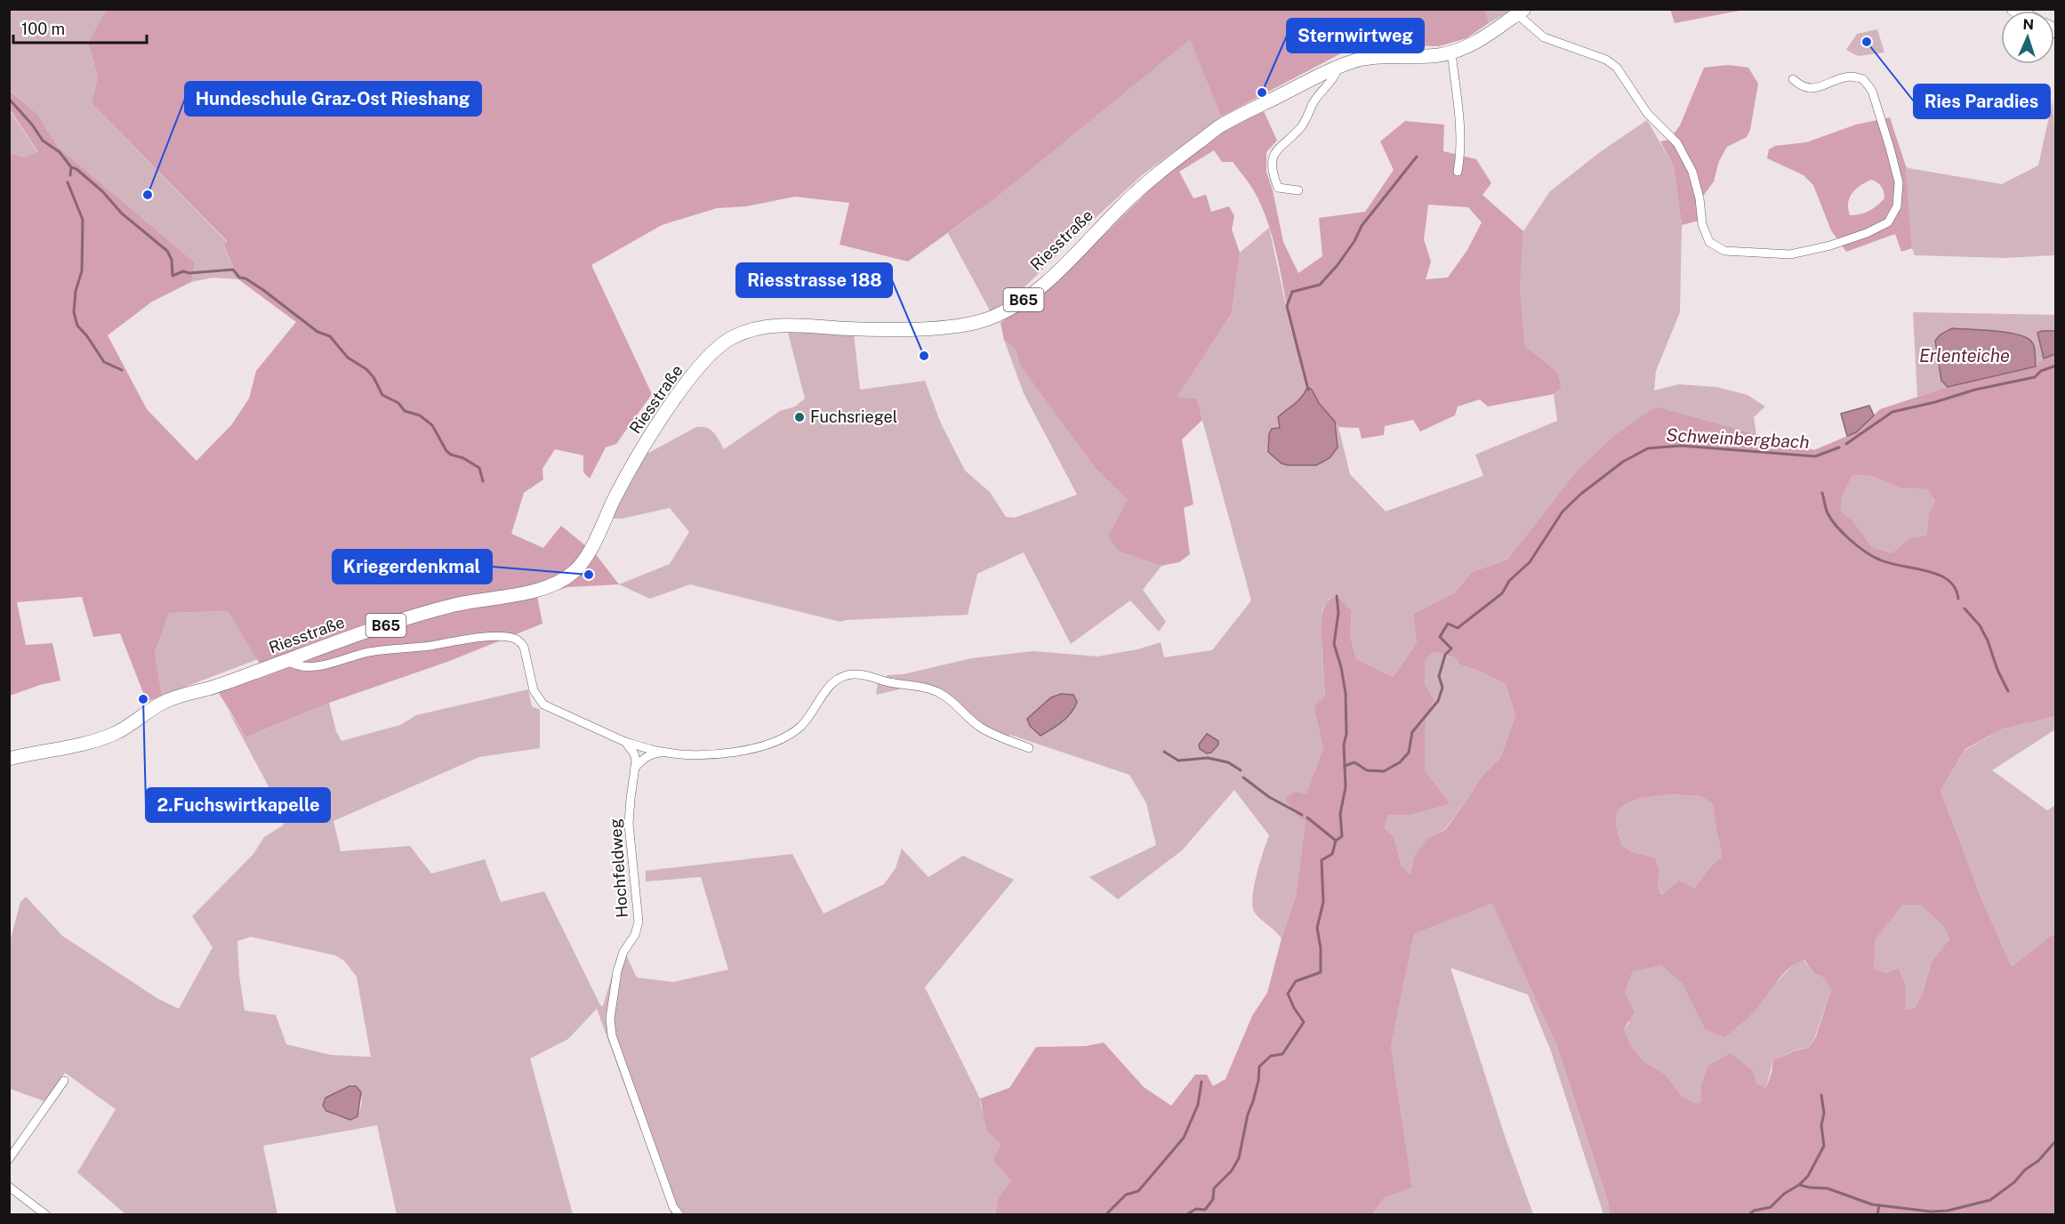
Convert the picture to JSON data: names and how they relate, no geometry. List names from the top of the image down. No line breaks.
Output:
{"streets":{"main road":["Riesstraße","B65"],"street":["Hochfeldweg"]},"water":["Erlenteiche","Schweinbergbach"],"places":["Ries Paradies","Sternwirtweg","Hundeschule Graz-Ost Rieshang","Riesstrasse 188","Fuchsriegel","Kriegerdenkmal","2.Fuchswirtkapelle"],"scale_bar":"100 m","north":"top"}
